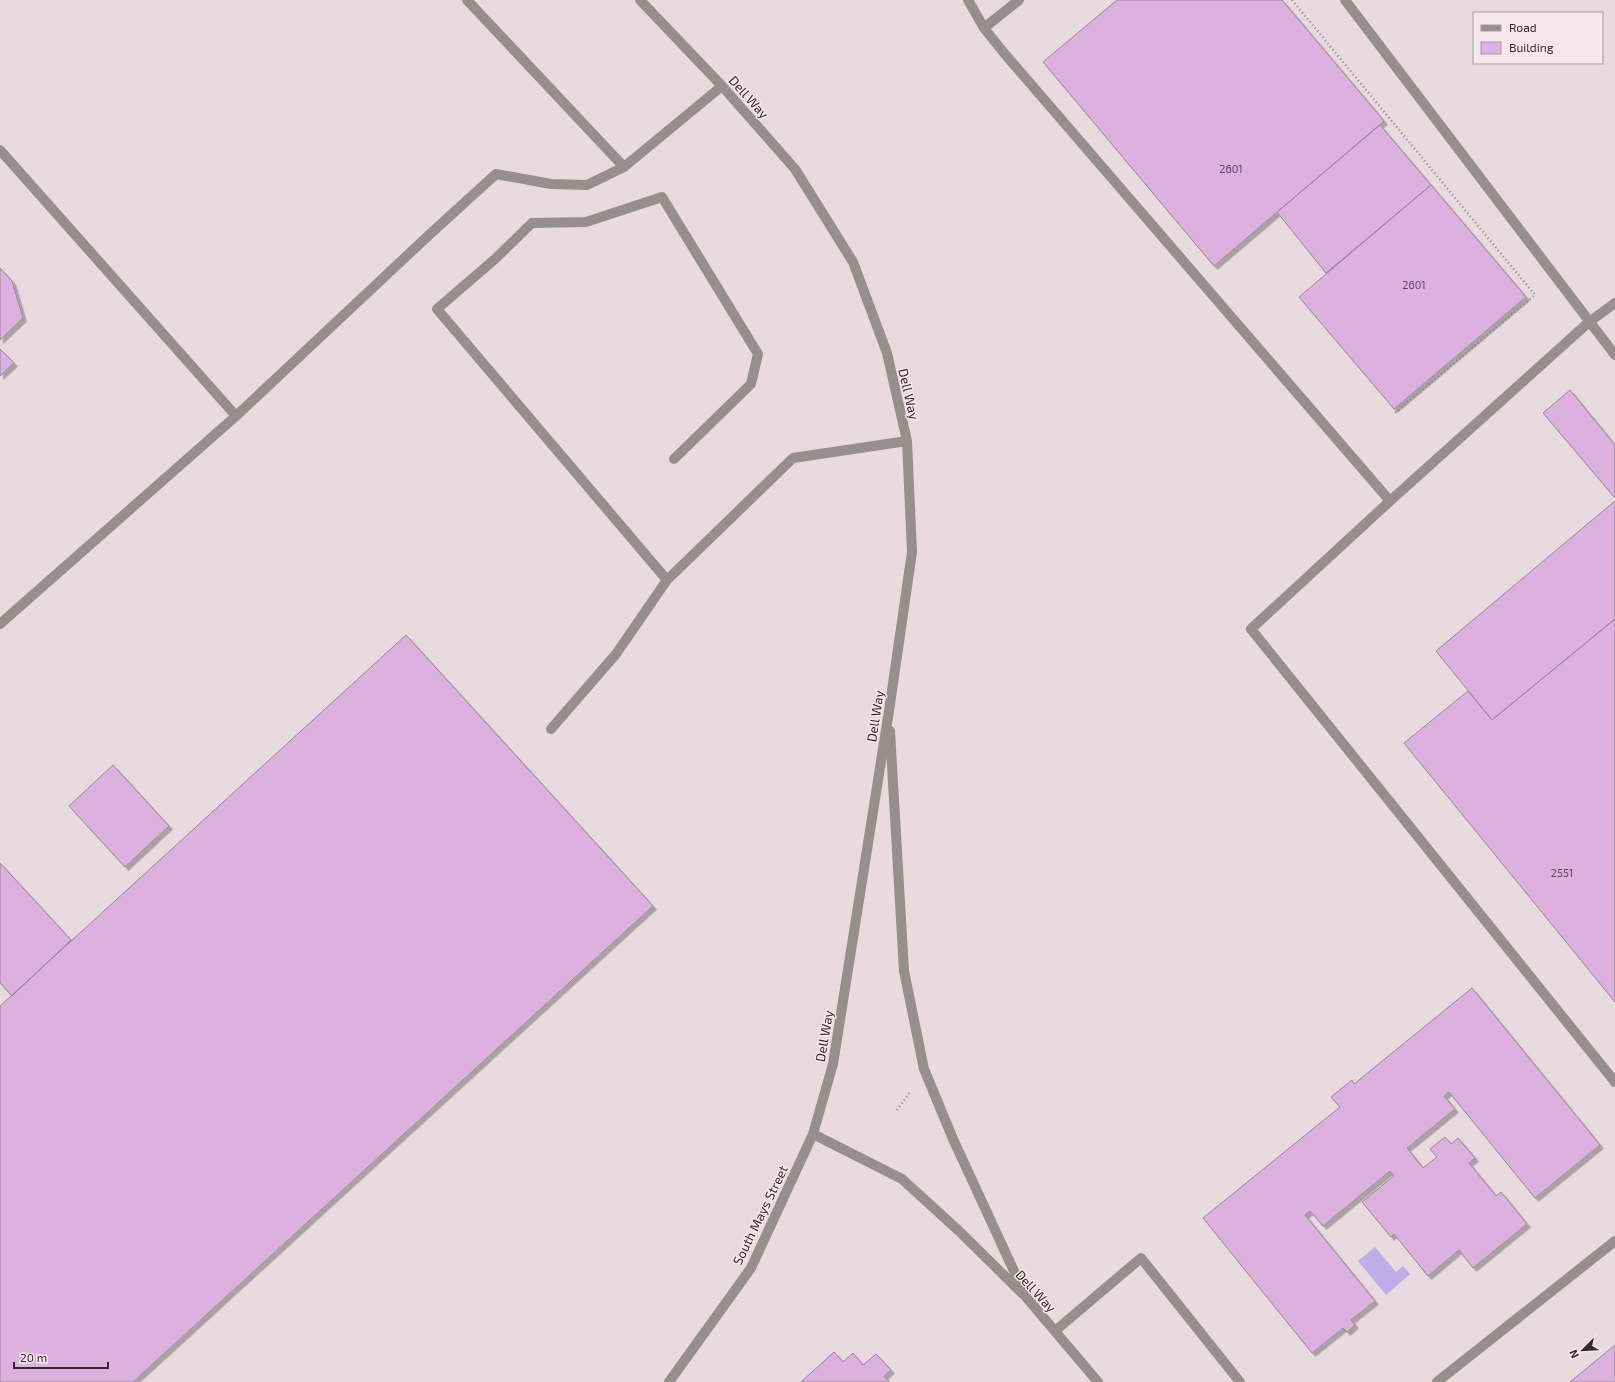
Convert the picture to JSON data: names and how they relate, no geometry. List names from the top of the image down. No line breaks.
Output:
{"streets":{"street":["Dell Way","South Mays Street"]},"crossings":[["Dell Way","South Mays Street"]],"house_numbers":["2601","2601","2551"],"legend":["Road","Building"],"scale_bar":"20 m","north":"bottom left"}
